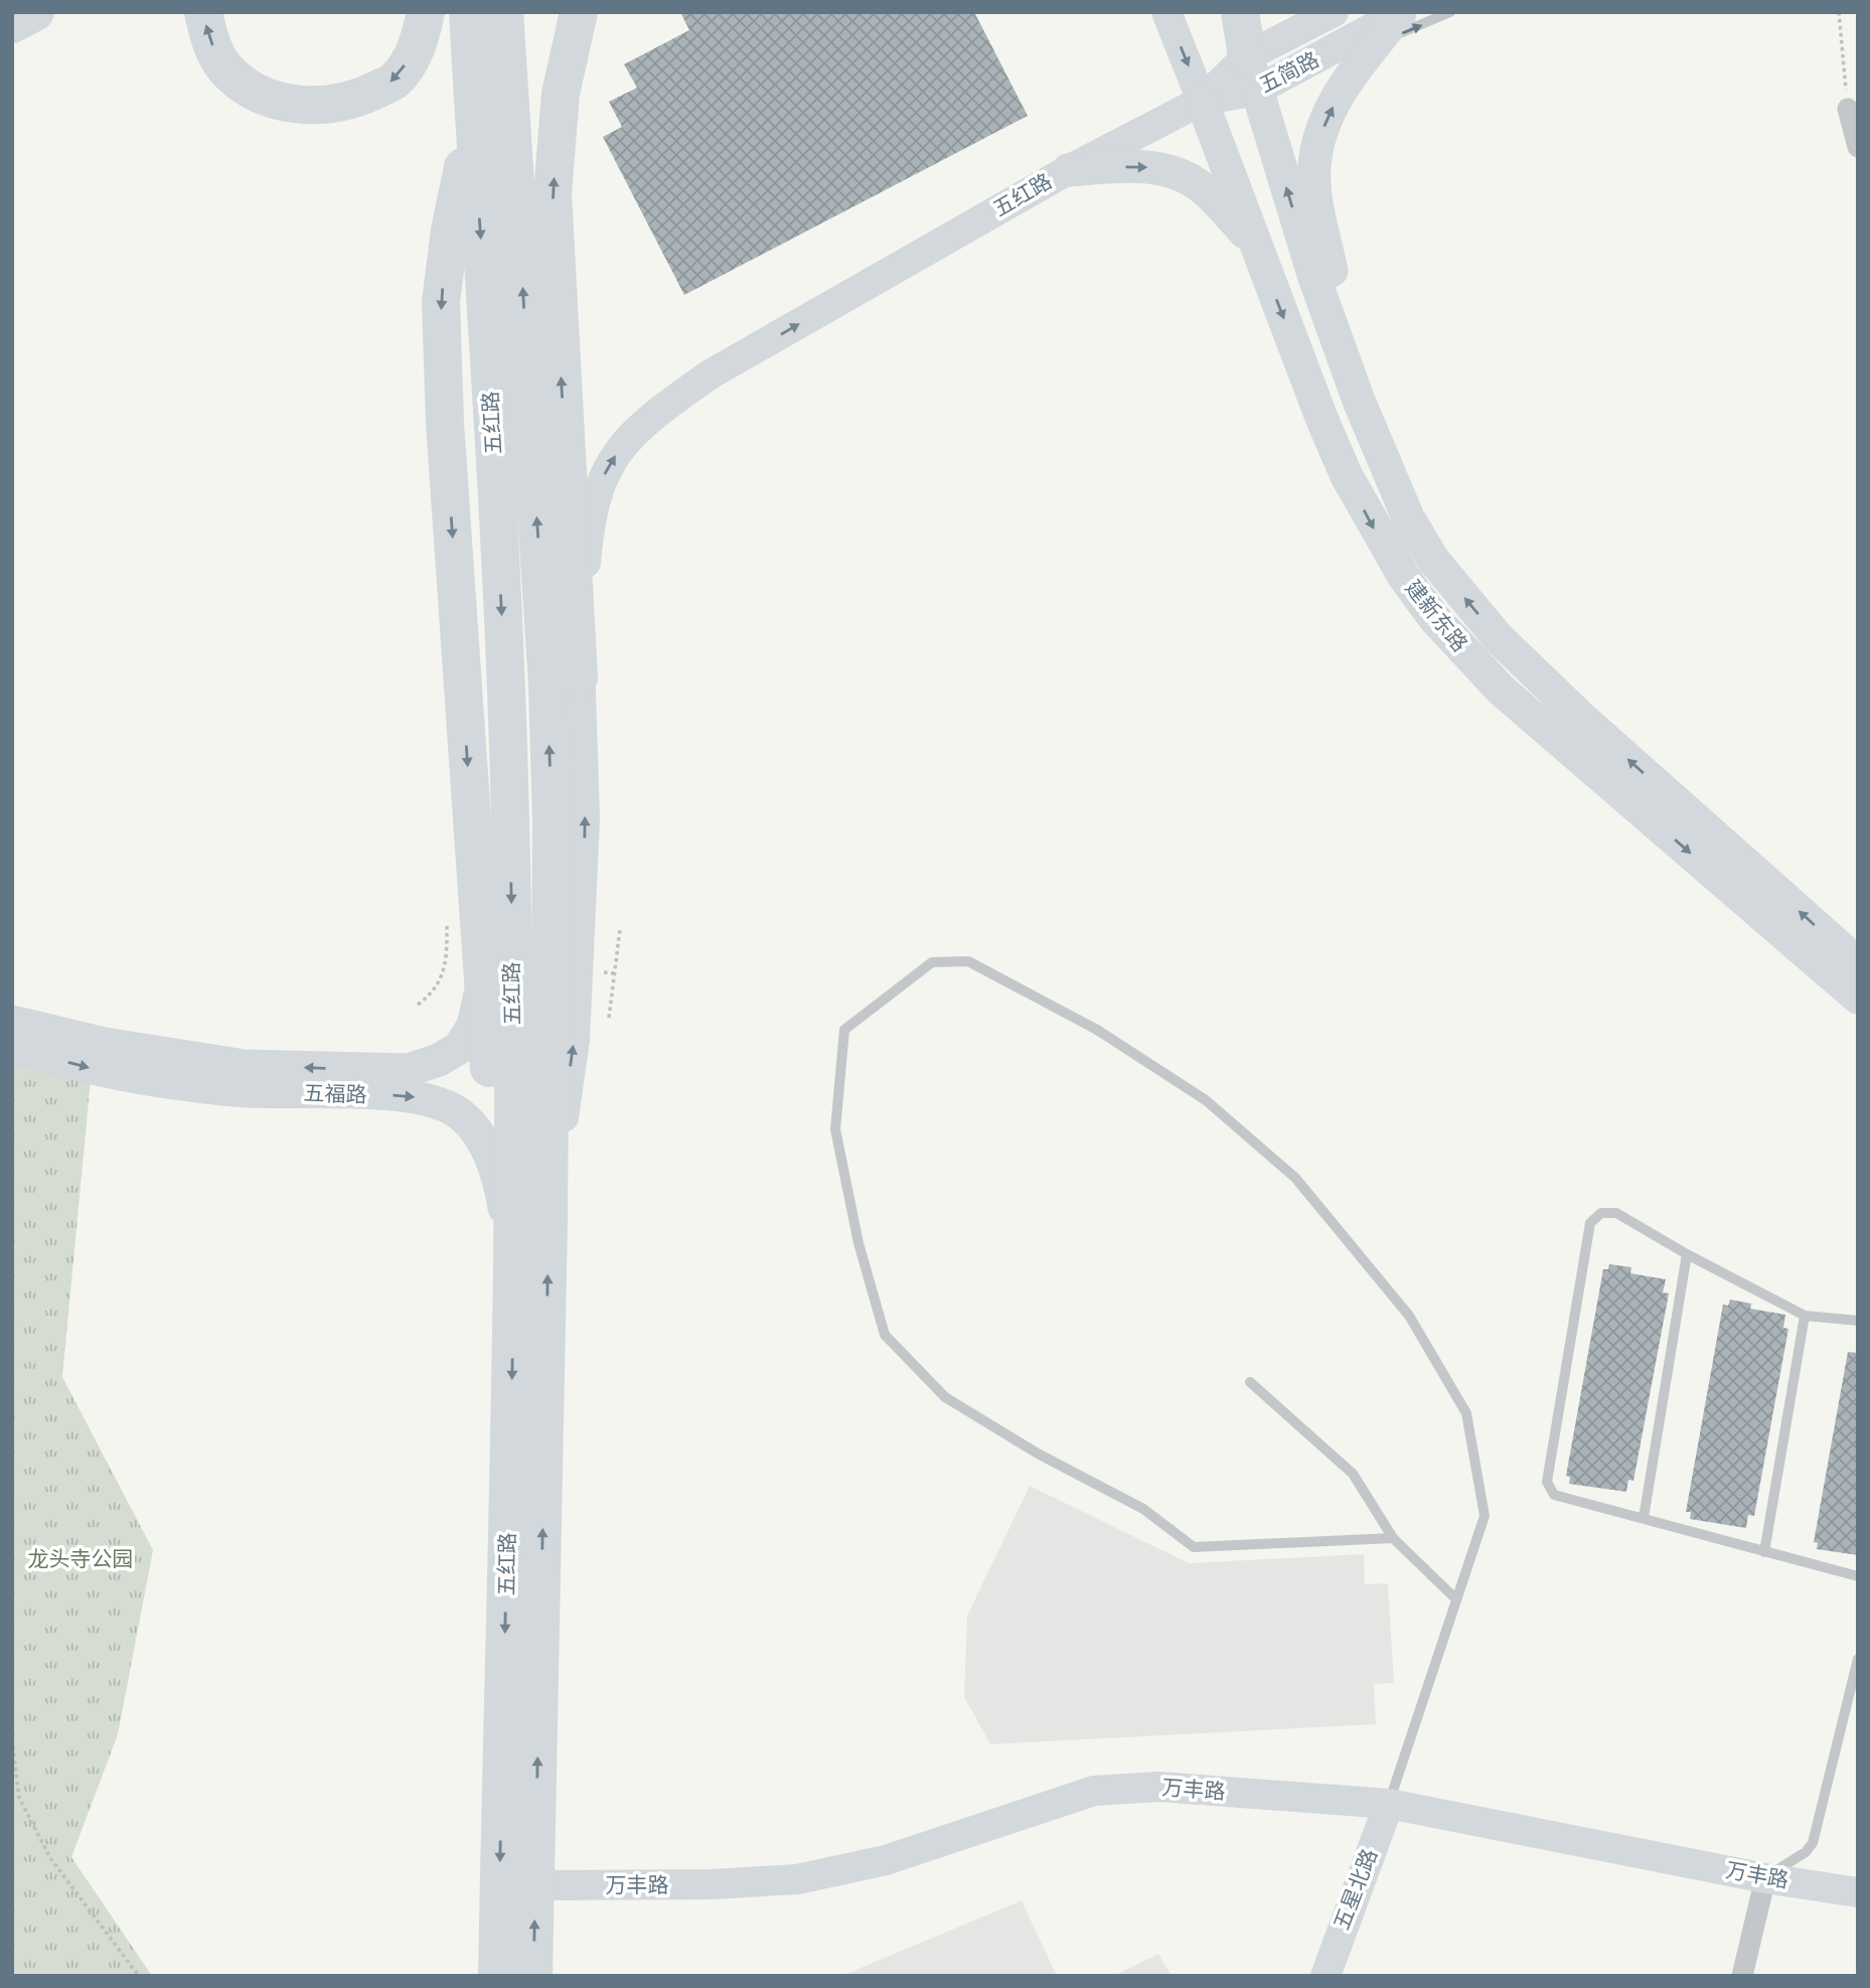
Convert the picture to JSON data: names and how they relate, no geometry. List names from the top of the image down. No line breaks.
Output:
{"streets":{"highway":["五红路"],"main road":["五简路","建新东路","五福路","万丰路","五星北路"]},"crossings":[["五简路","五红路"],["五简路","建新东路"],["五红路","建新东路"],["五红路","五福路"],["五红路","万丰路"],["万丰路","五星北路"]],"parks":["龙头寺公园"]}
